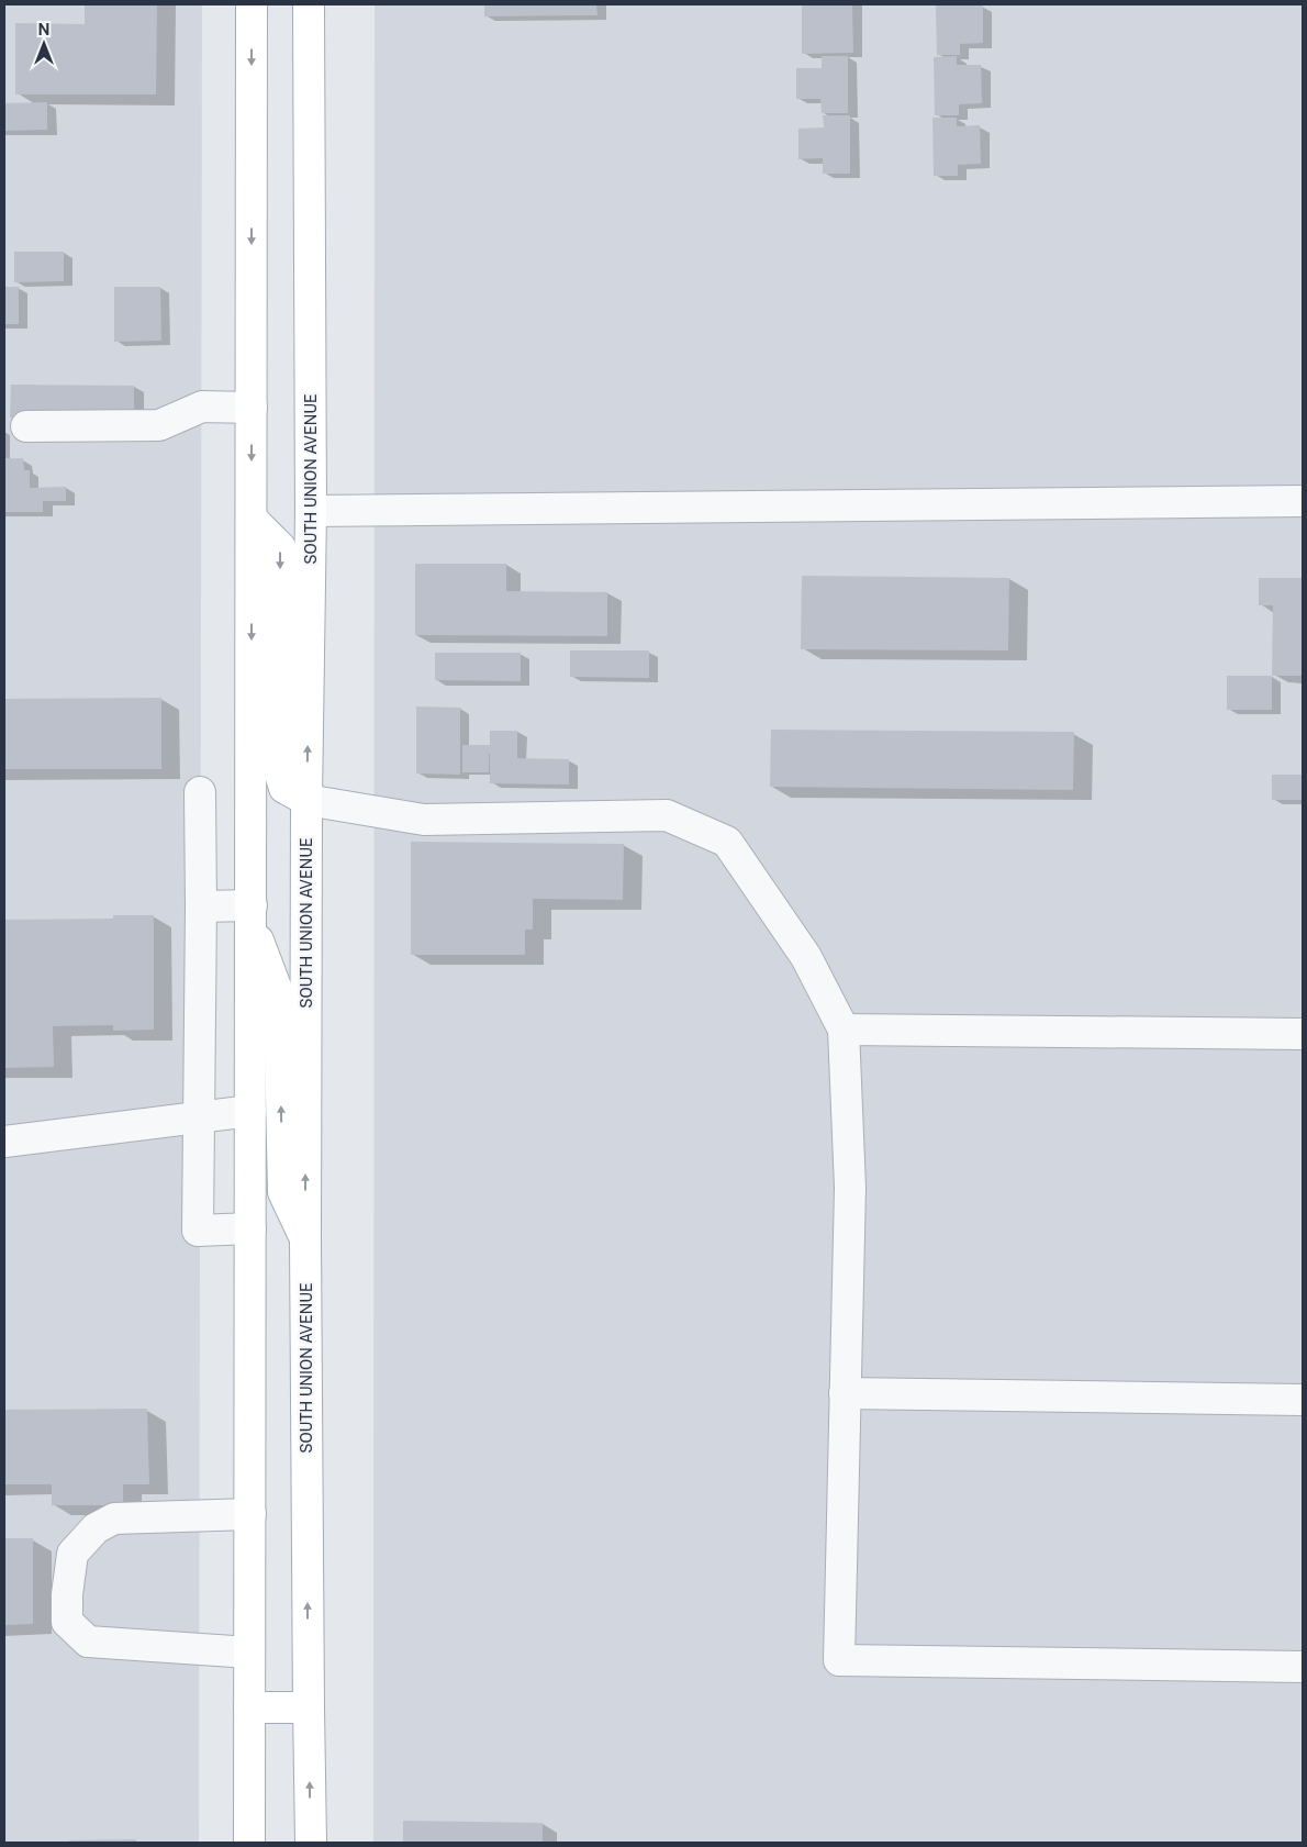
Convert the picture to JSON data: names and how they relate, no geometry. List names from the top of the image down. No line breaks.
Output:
{"streets":{"main road":["SOUTH UNION AVENUE"]},"north":"top"}
